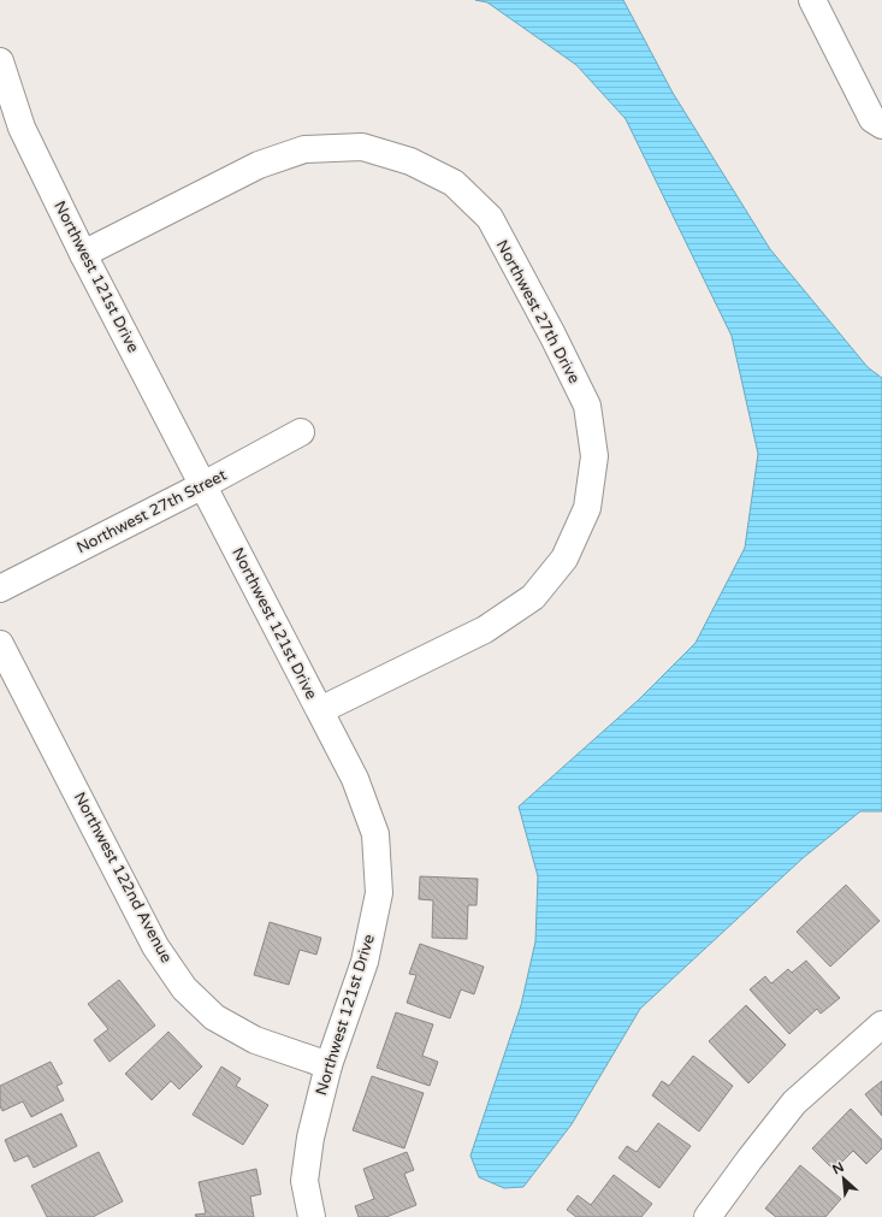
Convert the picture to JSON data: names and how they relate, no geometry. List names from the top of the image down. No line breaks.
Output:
{"streets":{"street":["Northwest 121st Drive","Northwest 27th Drive","Northwest 27th Street","Northwest 122nd Avenue"]},"crossings":[["Northwest 121st Drive","Northwest 27th Drive"],["Northwest 121st Drive","Northwest 27th Street"],["Northwest 121st Drive","Northwest 122nd Avenue"]],"north":"top left"}
